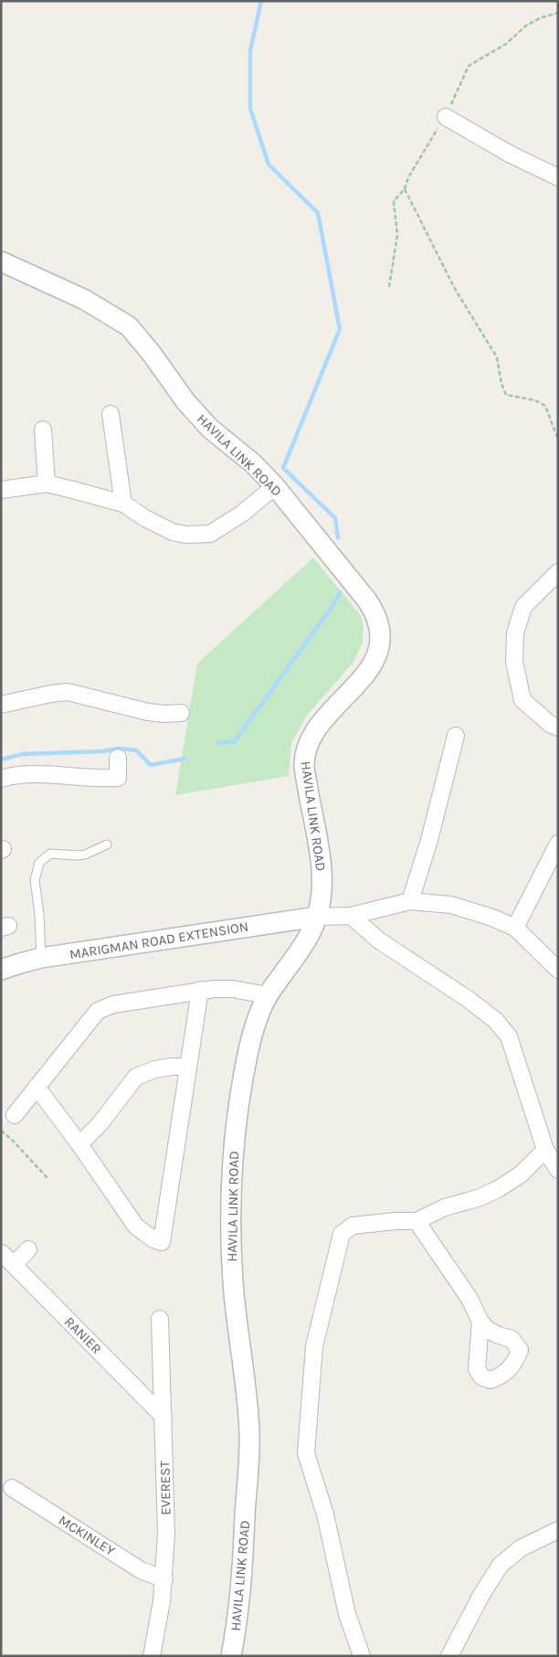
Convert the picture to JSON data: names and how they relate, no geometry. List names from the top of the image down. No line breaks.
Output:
{"streets":{"street":["HAVILA LINK ROAD","MARIGMAN ROAD EXTENSION","RANIER","EVEREST","MCKINLEY"]},"crossings":[["HAVILA LINK ROAD","MARIGMAN ROAD EXTENSION"],["RANIER","EVEREST"],["EVEREST","MCKINLEY"]]}
